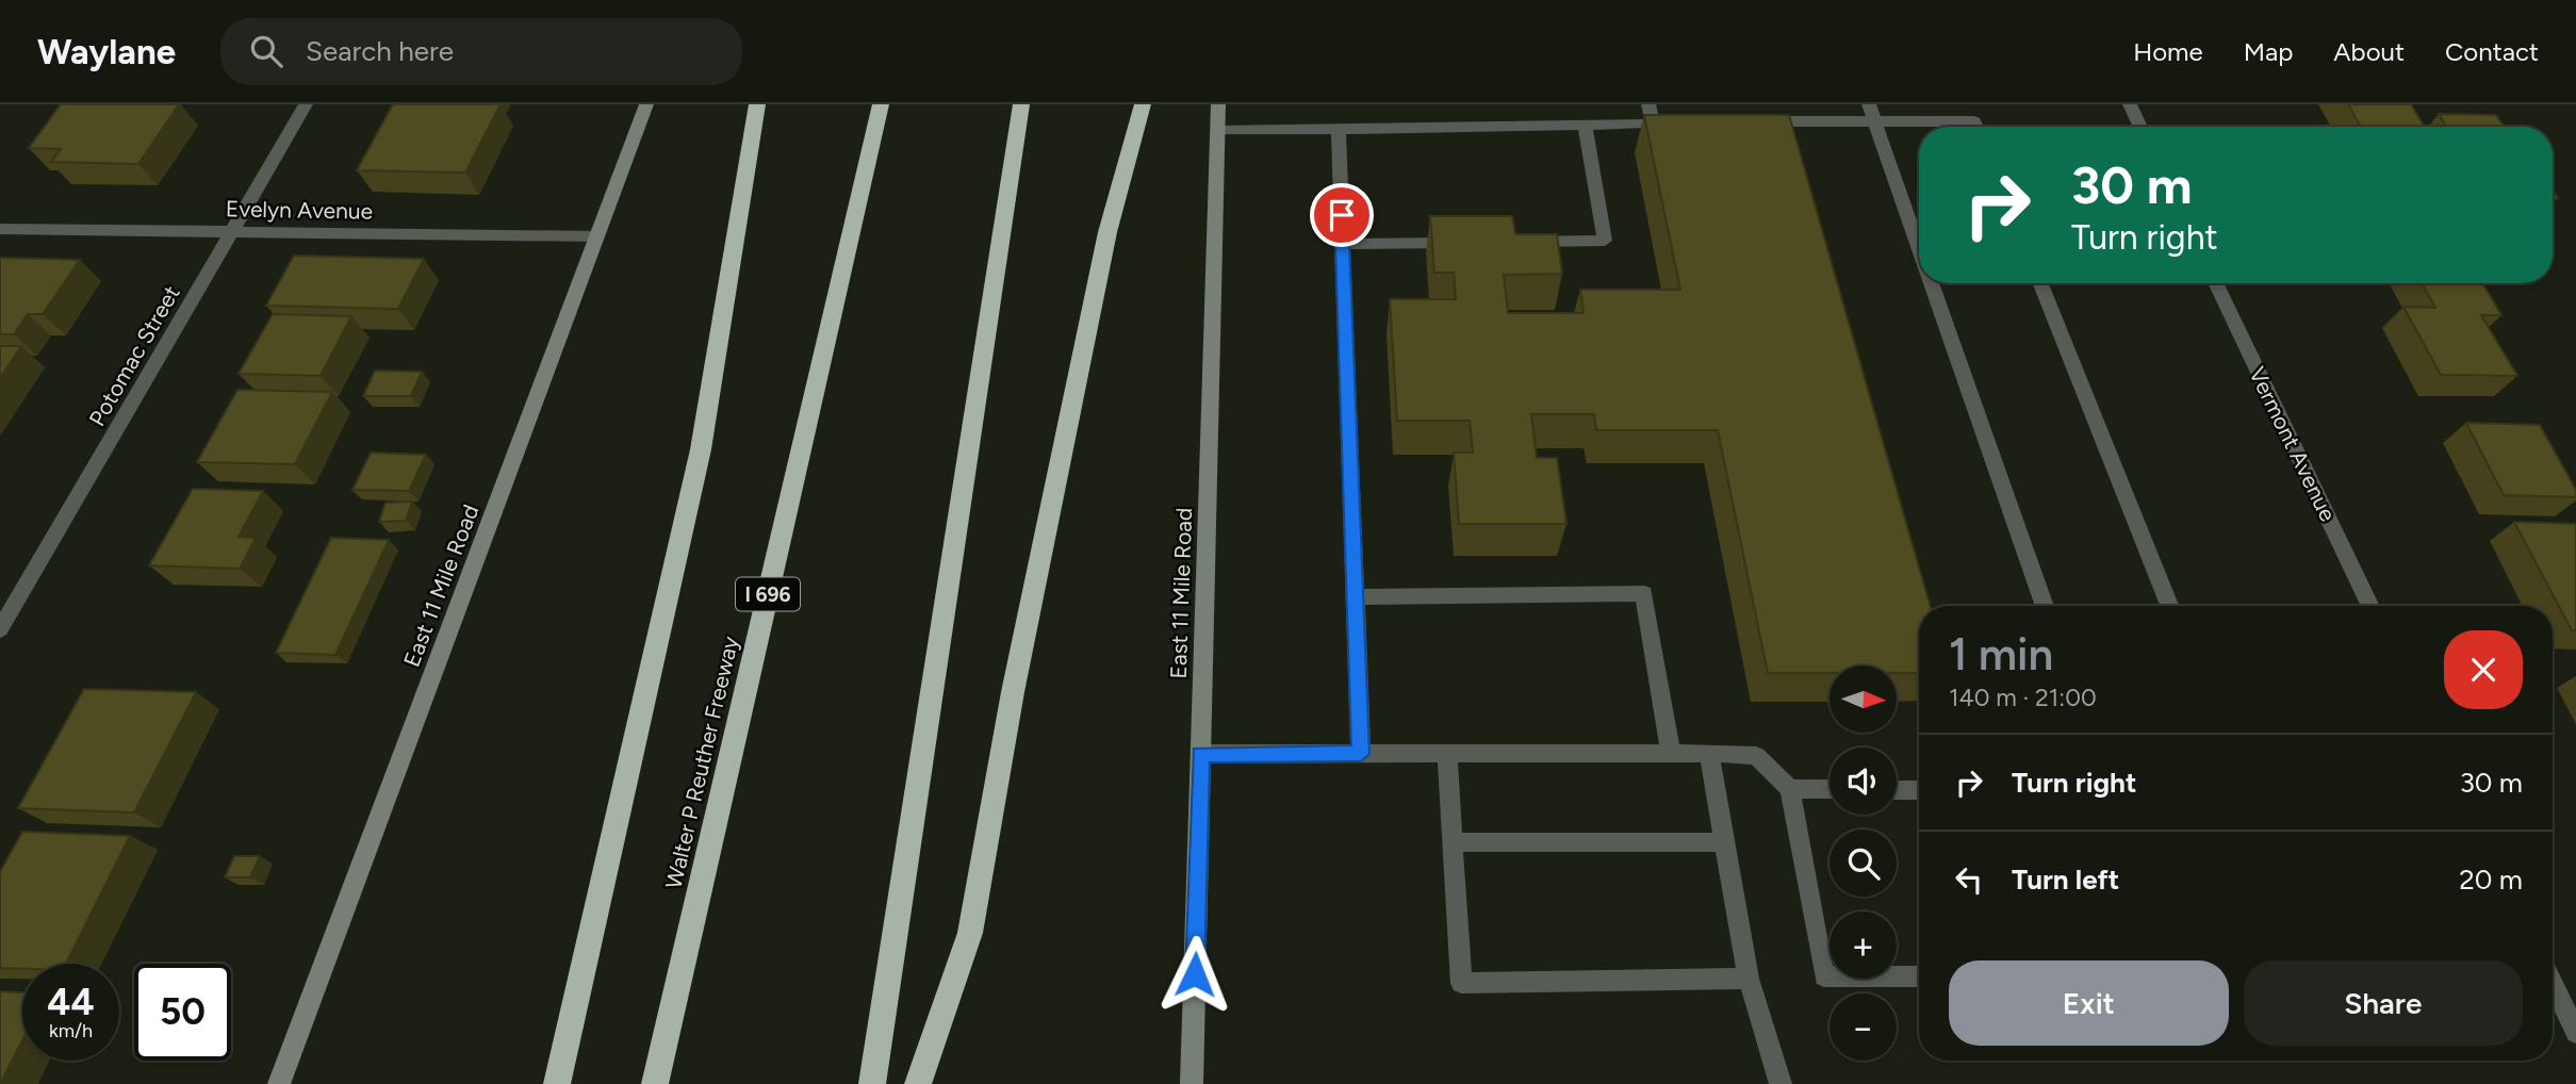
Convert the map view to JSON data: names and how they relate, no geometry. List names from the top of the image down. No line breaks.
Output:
{"streets":{"highway":["I 696","Walter P Reuther Freeway"],"main road":["East 11 Mile Road"],"street":["Evelyn Avenue","Potomac Street","Vermont Avenue"]},"crossings":[["Evelyn Avenue","Potomac Street"],["Evelyn Avenue","East 11 Mile Road"]],"north":"right","page":{"header":"Waylane","search":"Search here","nav":["Home","Map","About","Contact"],"turn":["30 m","Turn right"],"heading":["1 min","140 m · 21:00"],"map_buttons":["+","−"],"list":[{"name":"Turn right","value":"30 m"},{"name":"Turn left","value":"20 m"}],"buttons":["Exit","Share"],"speed":"44 km/h","limit":"50"}}
